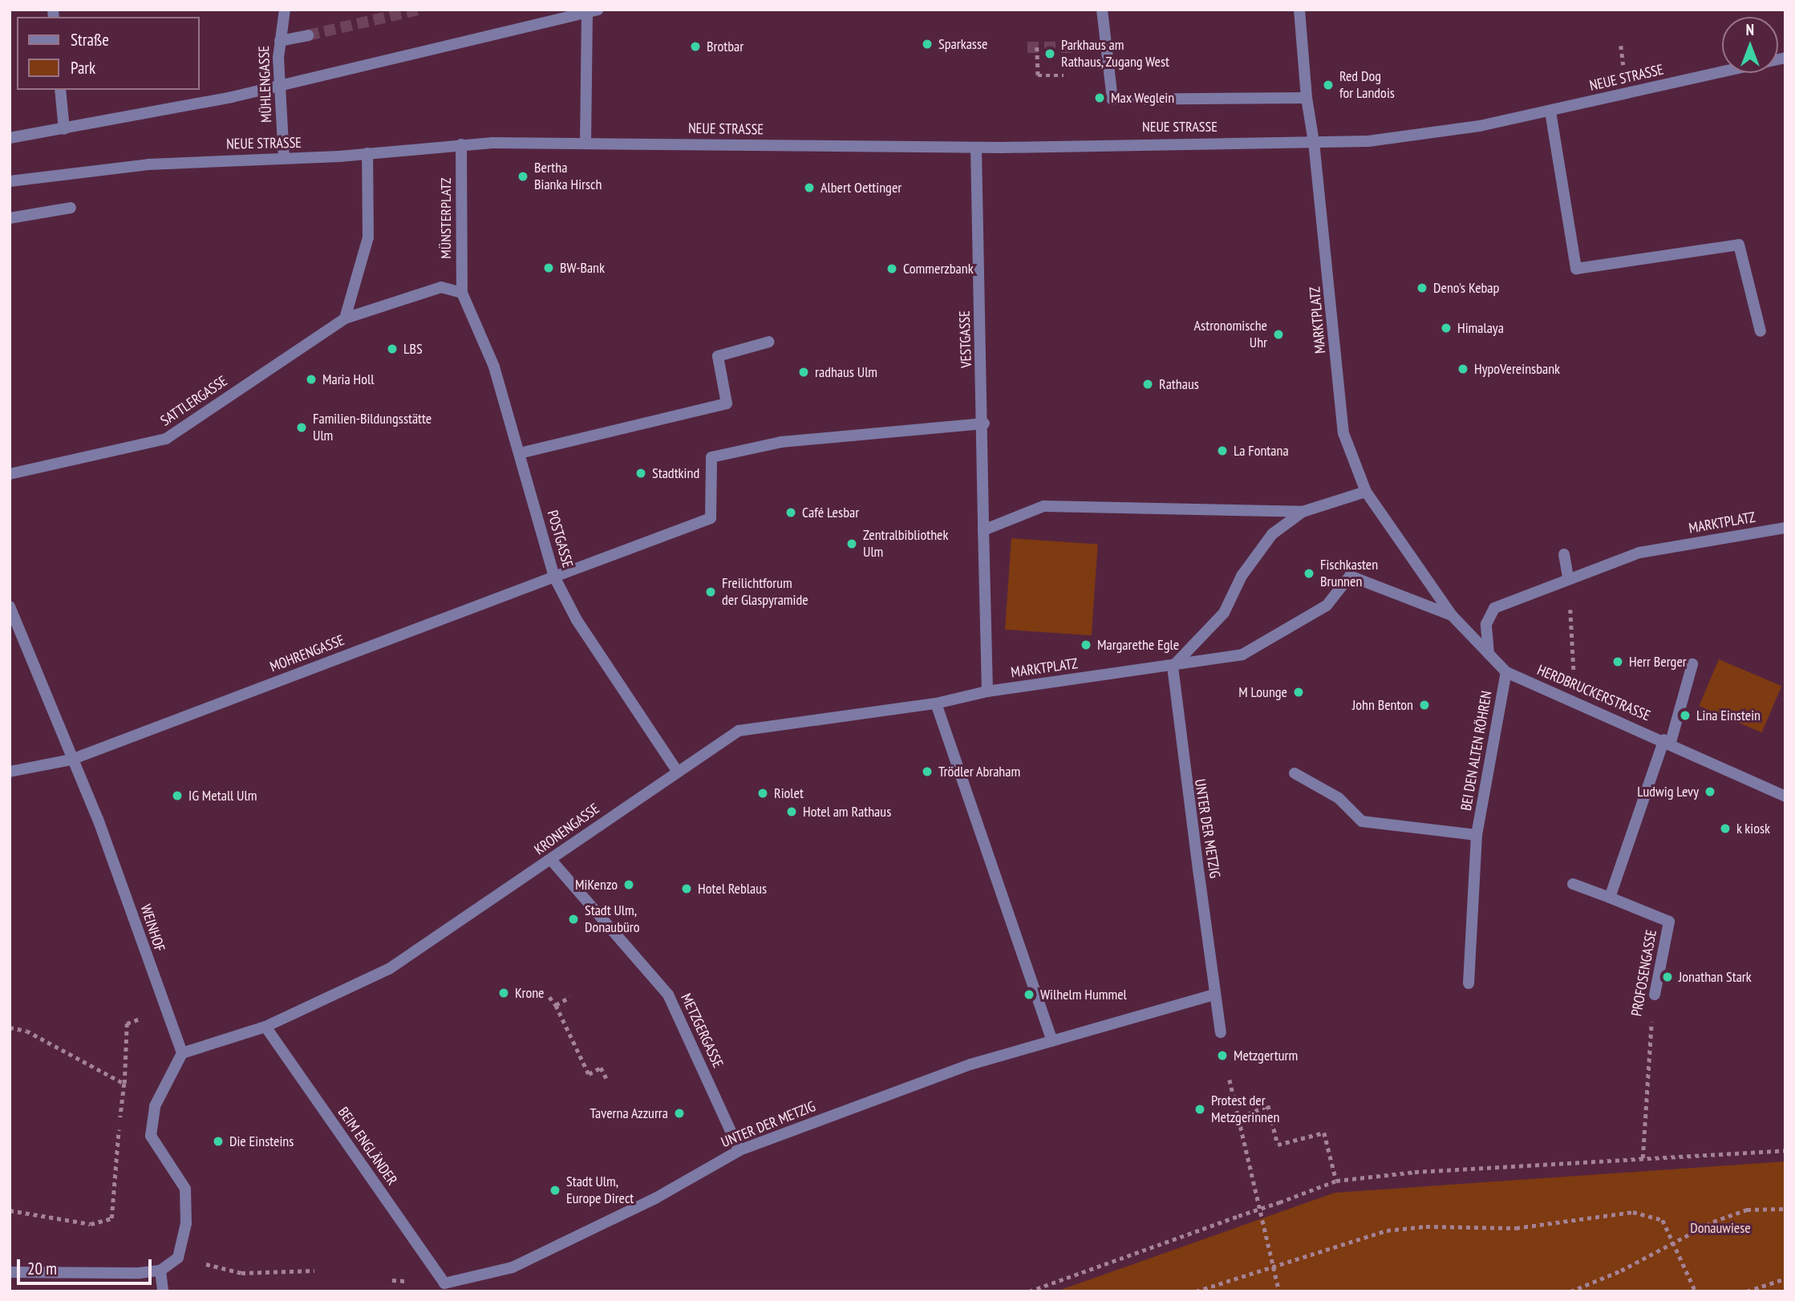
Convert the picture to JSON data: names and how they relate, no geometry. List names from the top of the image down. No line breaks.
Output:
{"streets":{"street":["NEUE STRASSE","MÜHLENGASSE","MÜNSTERPLATZ","MARKTPLATZ","VESTGASSE","SATTLERGASSE","POSTGASSE","MOHRENGASSE","HERDBRUCKERSTRASSE","BEI DEN ALTEN RÖHREN","UNTER DER METZIG","KRONENGASSE","WEINHOF","PROFOSENGASSE","METZGERGASSE","BEIM ENGLÄNDER"]},"crossings":[["NEUE STRASSE","MÜHLENGASSE"],["NEUE STRASSE","MÜNSTERPLATZ"],["NEUE STRASSE","MARKTPLATZ"],["NEUE STRASSE","VESTGASSE"],["MÜNSTERPLATZ","SATTLERGASSE"],["MÜNSTERPLATZ","POSTGASSE"],["MARKTPLATZ","VESTGASSE"],["MARKTPLATZ","HERDBRUCKERSTRASSE"],["MARKTPLATZ","BEI DEN ALTEN RÖHREN"],["MARKTPLATZ","UNTER DER METZIG"],["MARKTPLATZ","KRONENGASSE"],["VESTGASSE","MOHRENGASSE"],["VESTGASSE","KRONENGASSE"],["SATTLERGASSE","POSTGASSE"],["POSTGASSE","MOHRENGASSE"],["POSTGASSE","KRONENGASSE"],["MOHRENGASSE","WEINHOF"],["HERDBRUCKERSTRASSE","BEI DEN ALTEN RÖHREN"],["UNTER DER METZIG","METZGERGASSE"],["UNTER DER METZIG","BEIM ENGLÄNDER"],["KRONENGASSE","WEINHOF"],["KRONENGASSE","METZGERGASSE"],["KRONENGASSE","BEIM ENGLÄNDER"]],"parks":["Donauwiese"],"places":["Sparkasse","Brotbar","Parkhaus am Rathaus, Zugang West","Red Dog for Landois","Max Weglein","Bertha Bianka Hirsch","Albert Oettinger","BW-Bank","Commerzbank","Deno's Kebap","Himalaya","Astronomische Uhr","LBS","HypoVereinsbank","radhaus Ulm","Maria Holl","Rathaus","Familien-Bildungsstätte Ulm","La Fontana","Stadtkind","Café Lesbar","Zentralbibliothek Ulm","Fischkasten Brunnen","Freilichtforum der Glaspyramide","Margarethe Egle","Herr Berger","M Lounge","John Benton","Lina Einstein","Trödler Abraham","Ludwig Levy","Riolet","IG Metall Ulm","Hotel am Rathaus","k kiosk","MiKenzo","Hotel Reblaus","Stadt Ulm, Donaubüro","Jonathan Stark","Krone","Wilhelm Hummel","Metzgerturm","Protest der Metzgerinnen","Taverna Azzurra","Die Einsteins","Stadt Ulm, Europe Direct"],"legend":["Straße","Park"],"scale_bar":"20 m","north":"top"}
